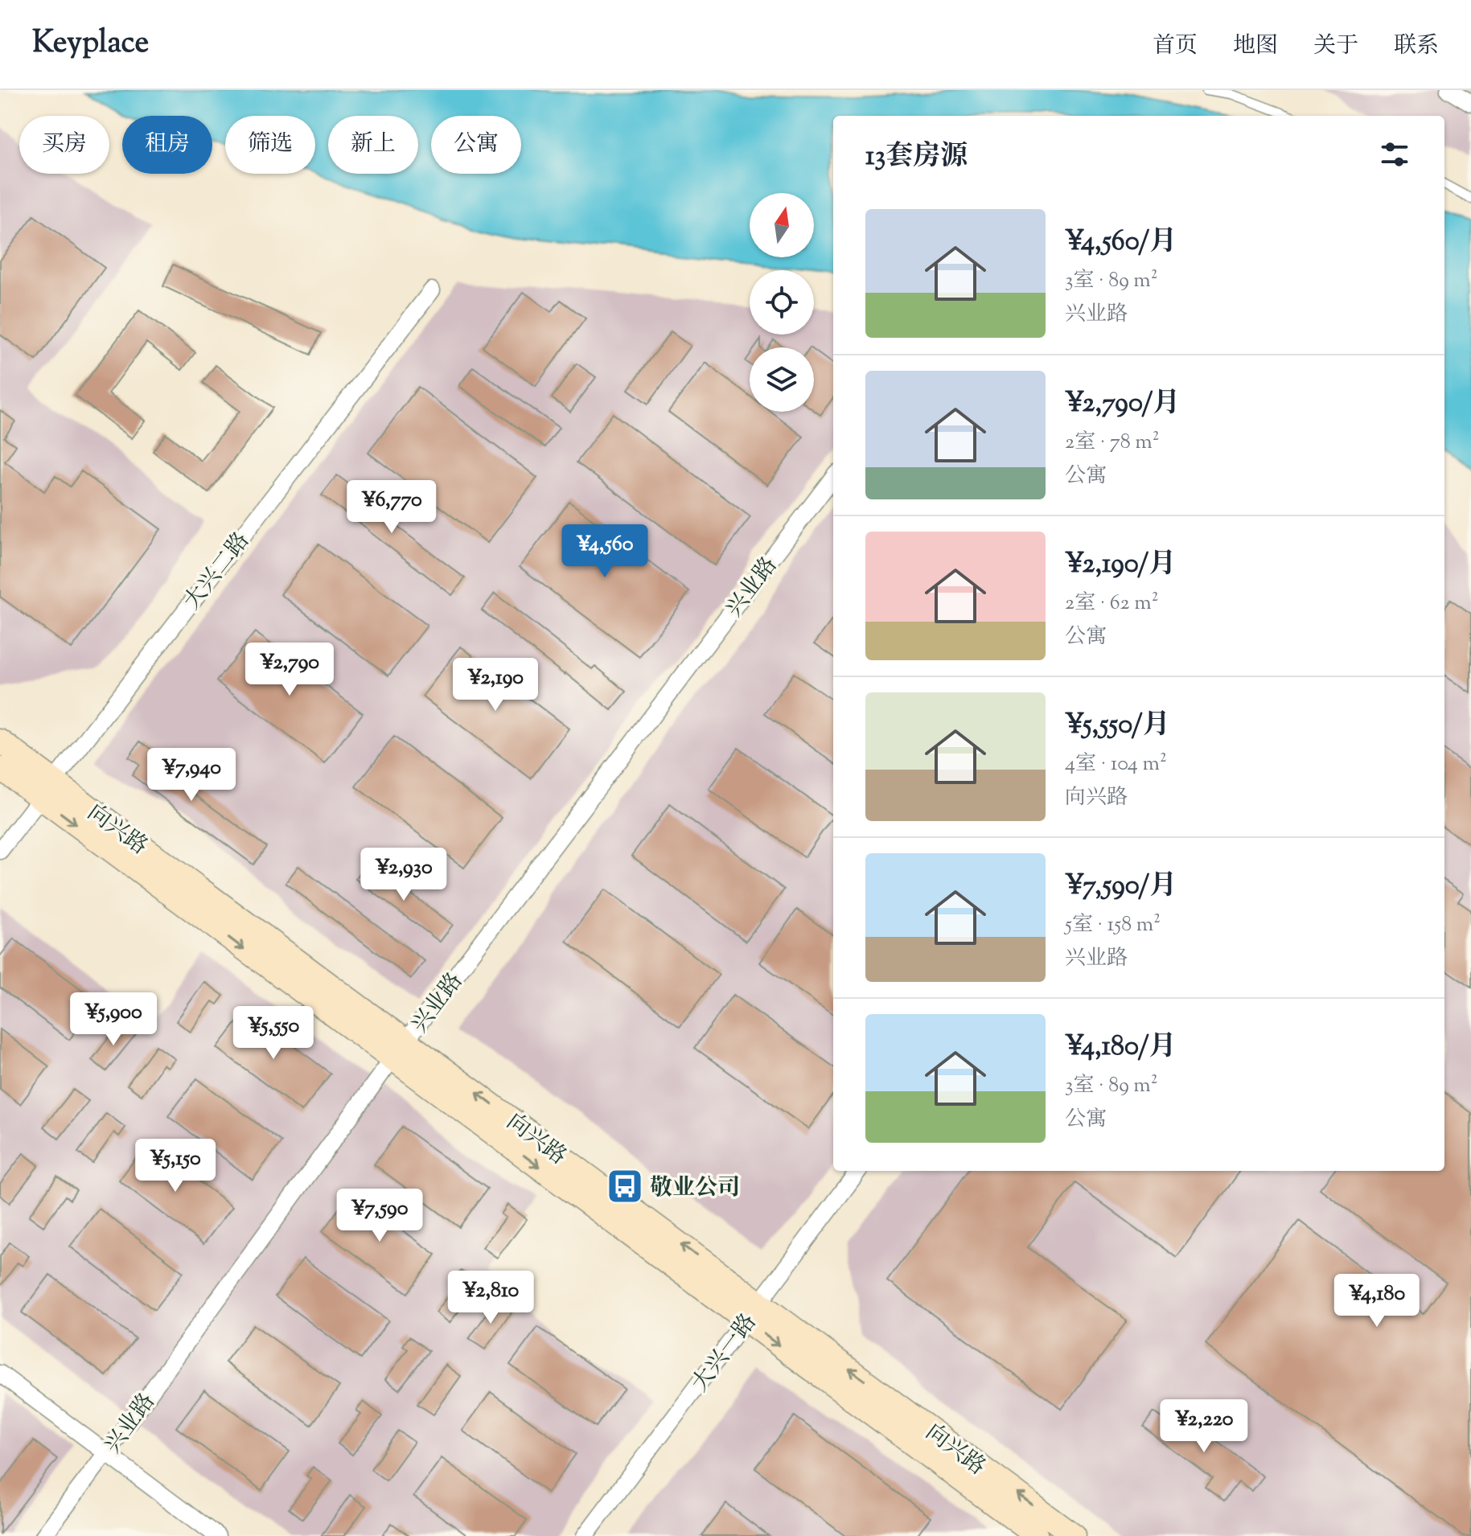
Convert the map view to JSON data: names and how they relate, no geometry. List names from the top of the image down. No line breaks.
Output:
{"streets":{"street":["大兴二路","兴业路","向兴路","大兴一路"]},"crossings":[["大兴二路","向兴路"],["兴业路","向兴路"],["向兴路","大兴一路"]],"places":{"bus stop":["敬业公司"]},"north":"top","page":{"header":"Keyplace","nav":["首页","地图","关于","联系"],"chip":["买房","租房","筛选","新上","公寓"],"heading":"13套房源","list":[{"name":"¥4,560/月","note":"3室 · 89 m² · 兴业路"},{"name":"¥2,790/月","note":"2室 · 78 m² · 公寓"},{"name":"¥2,190/月","note":"2室 · 62 m² · 公寓"},{"name":"¥5,550/月","note":"4室 · 104 m² · 向兴路"},{"name":"¥7,590/月","note":"5室 · 158 m² · 兴业路"},{"name":"¥4,180/月","note":"3室 · 89 m² · 公寓"}],"price":["¥6,770","¥4,560","¥2,790","¥2,190","¥7,940","¥2,930","¥5,900","¥5,550","¥5,150","¥7,590","¥2,810","¥4,180","¥2,220"]}}
